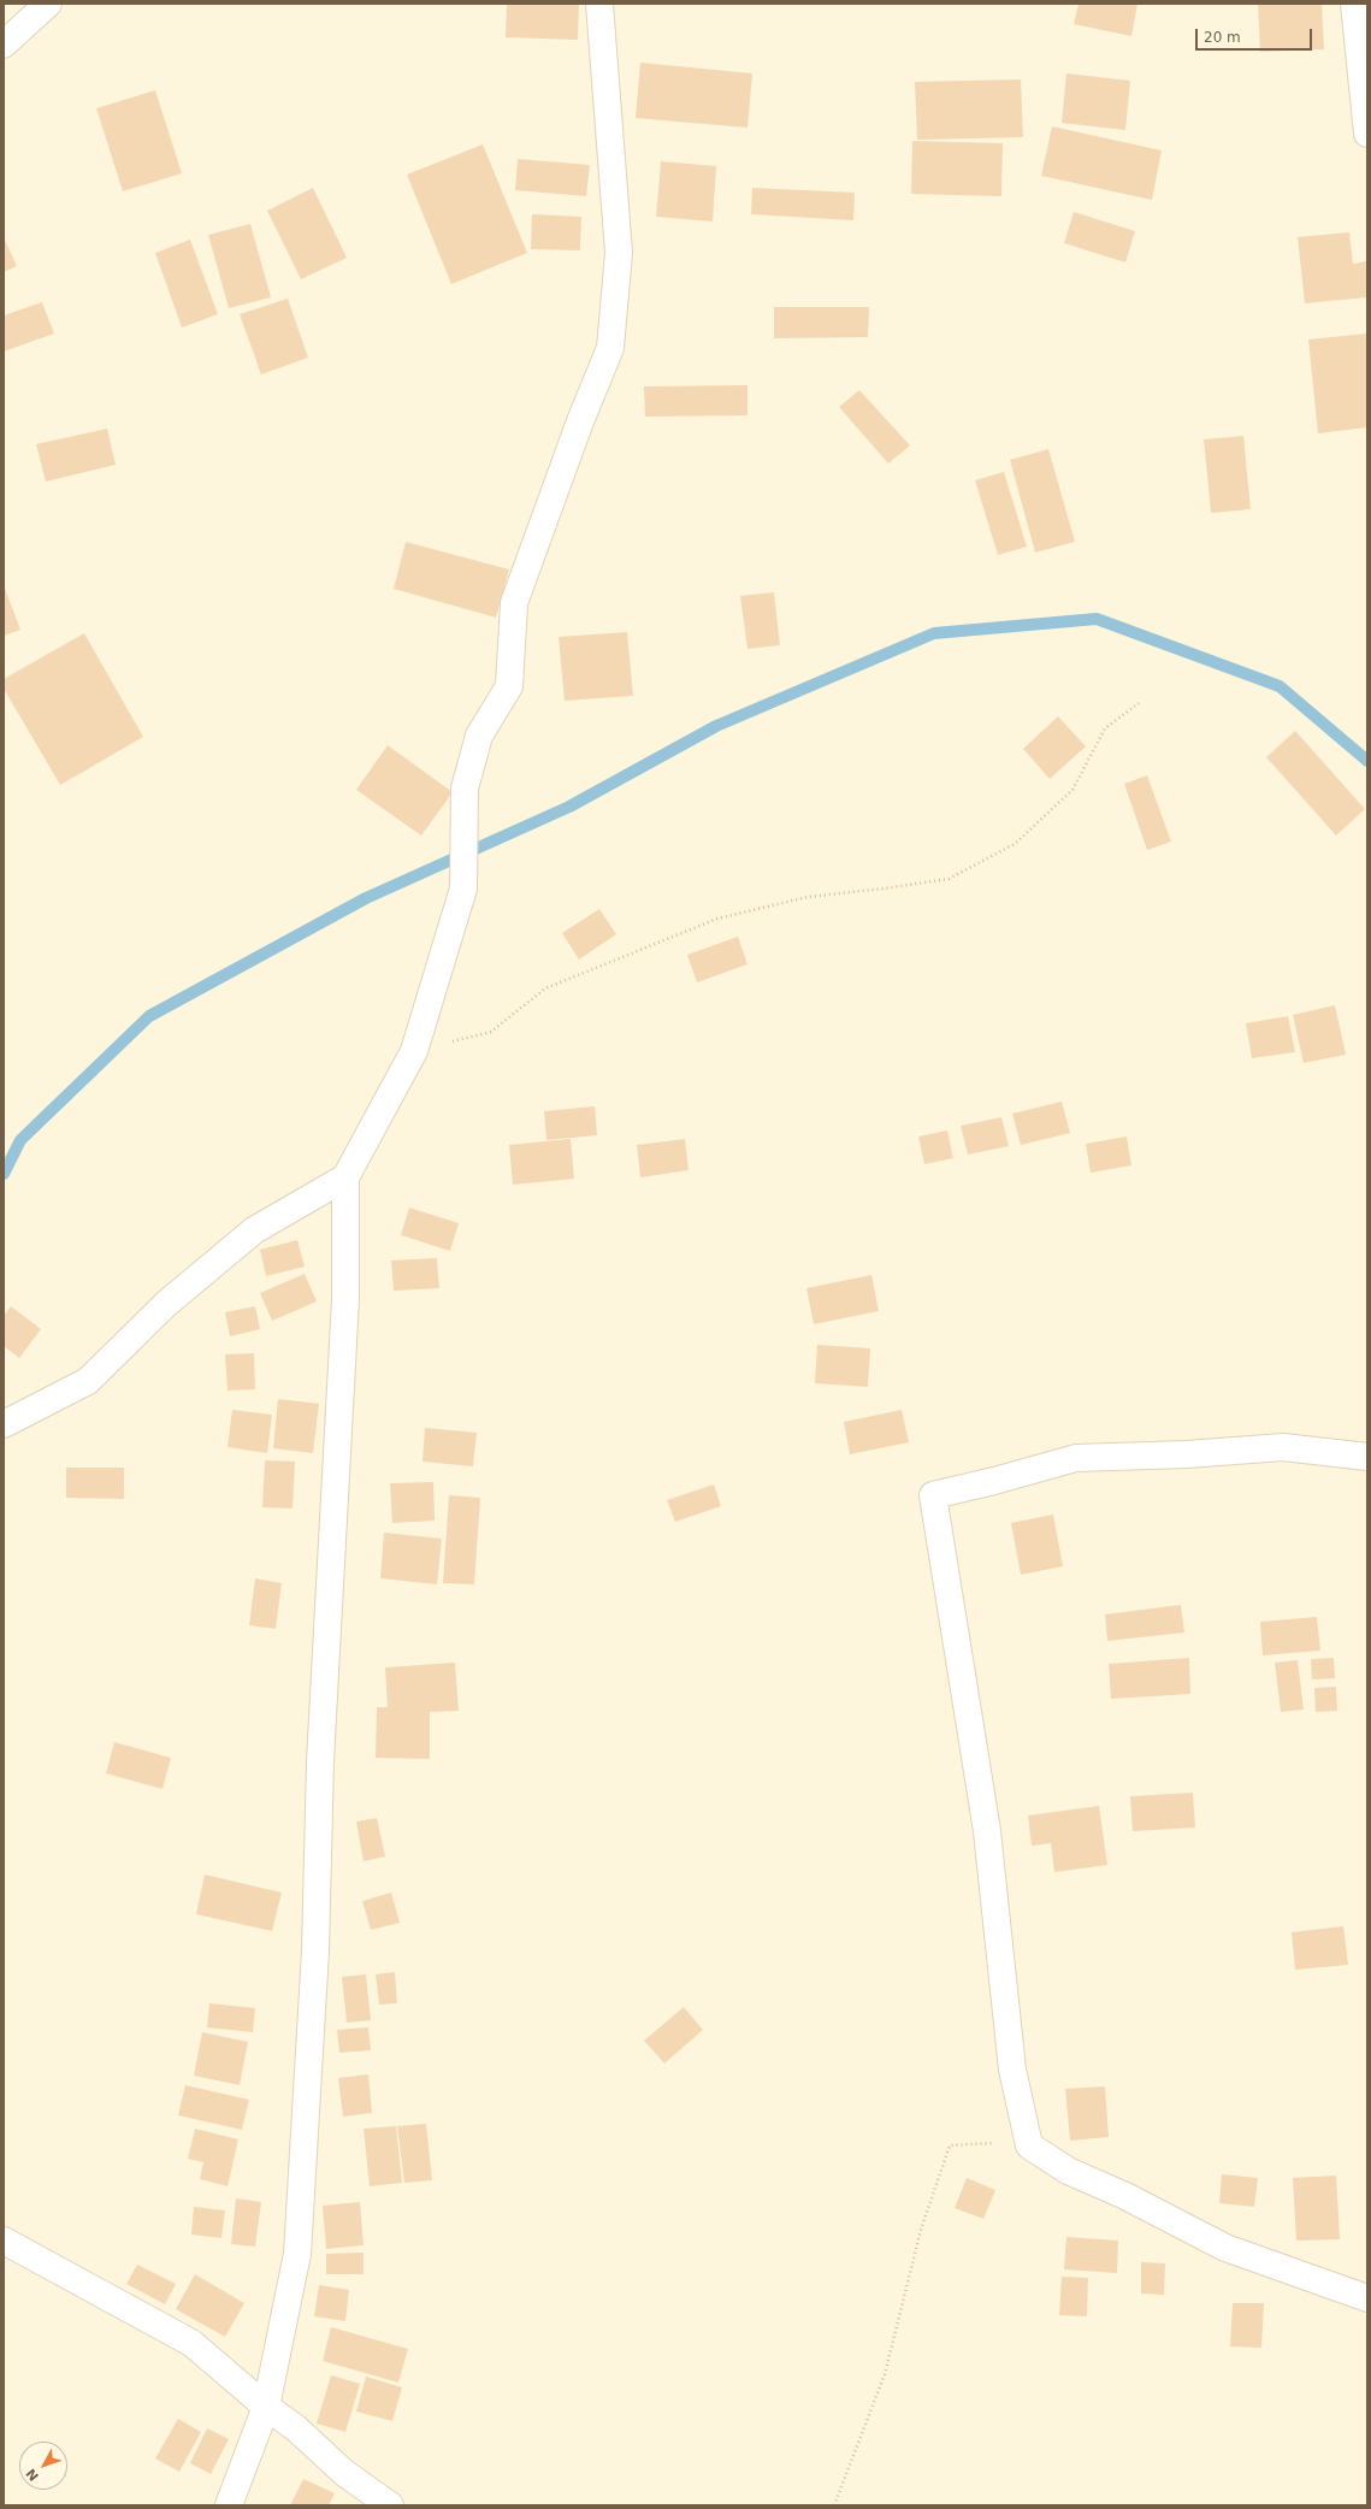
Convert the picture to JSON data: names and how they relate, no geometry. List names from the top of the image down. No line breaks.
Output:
{"scale_bar":"20 m","north":"bottom left"}
